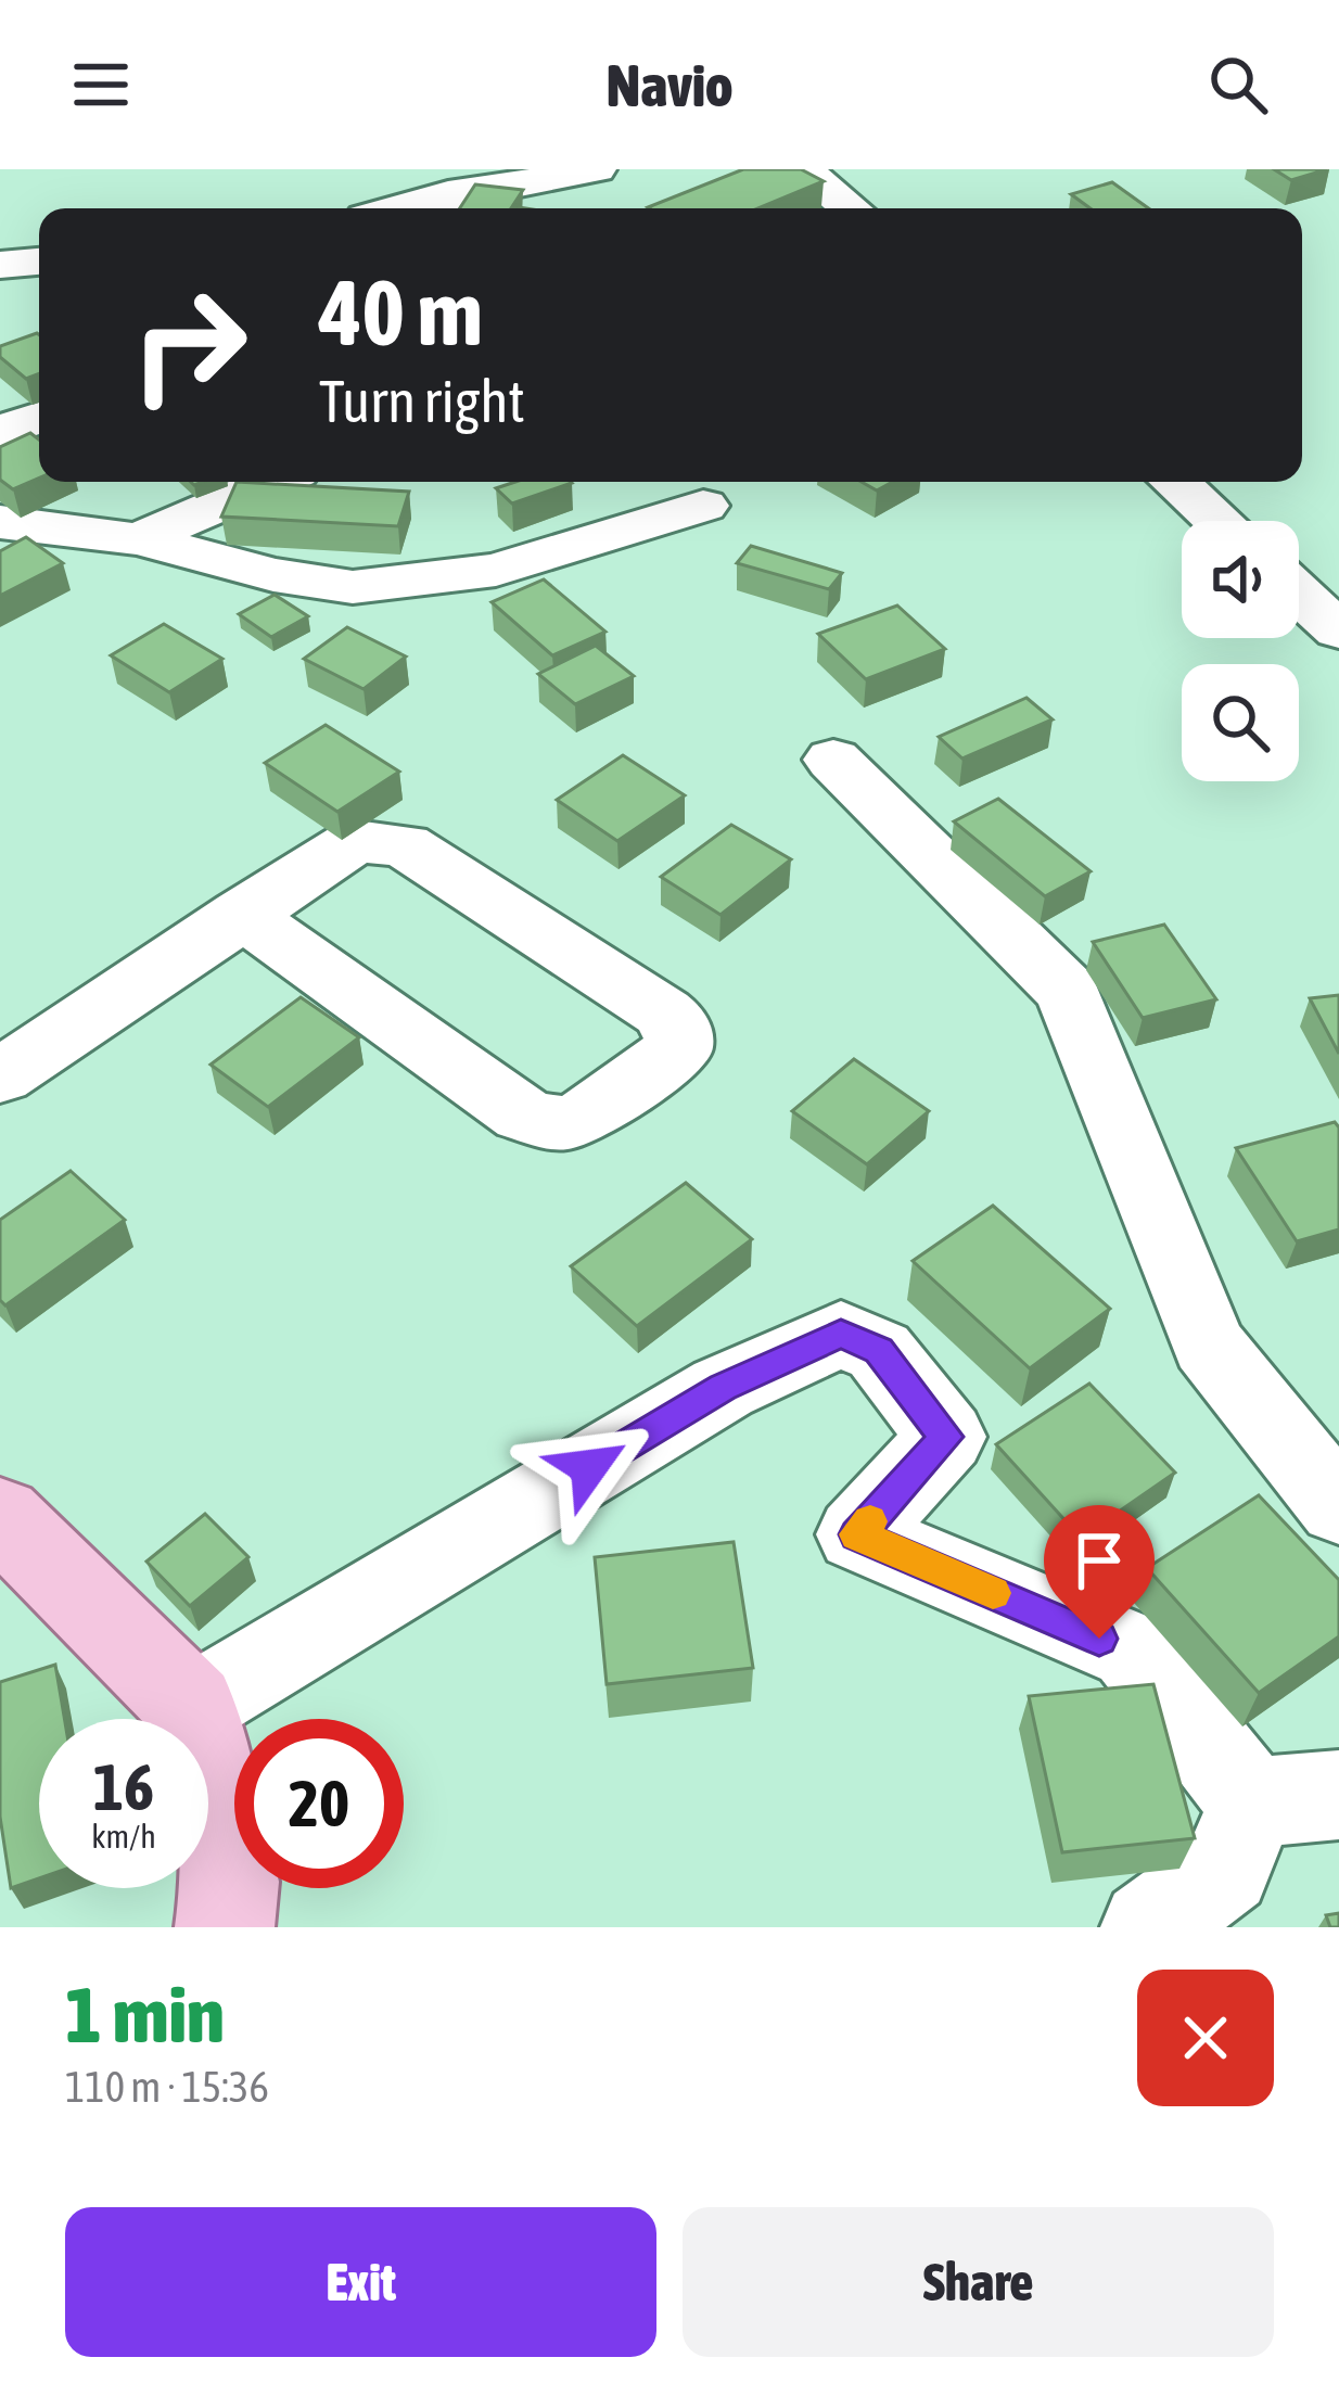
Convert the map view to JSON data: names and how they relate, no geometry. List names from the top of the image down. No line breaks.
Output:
{"page":{"header":"Navio","turn":["40 m","Turn right"],"speed":"16 km/h","limit":"20","heading":["1 min","110 m · 15:36"],"buttons":["Exit","Share"]}}
